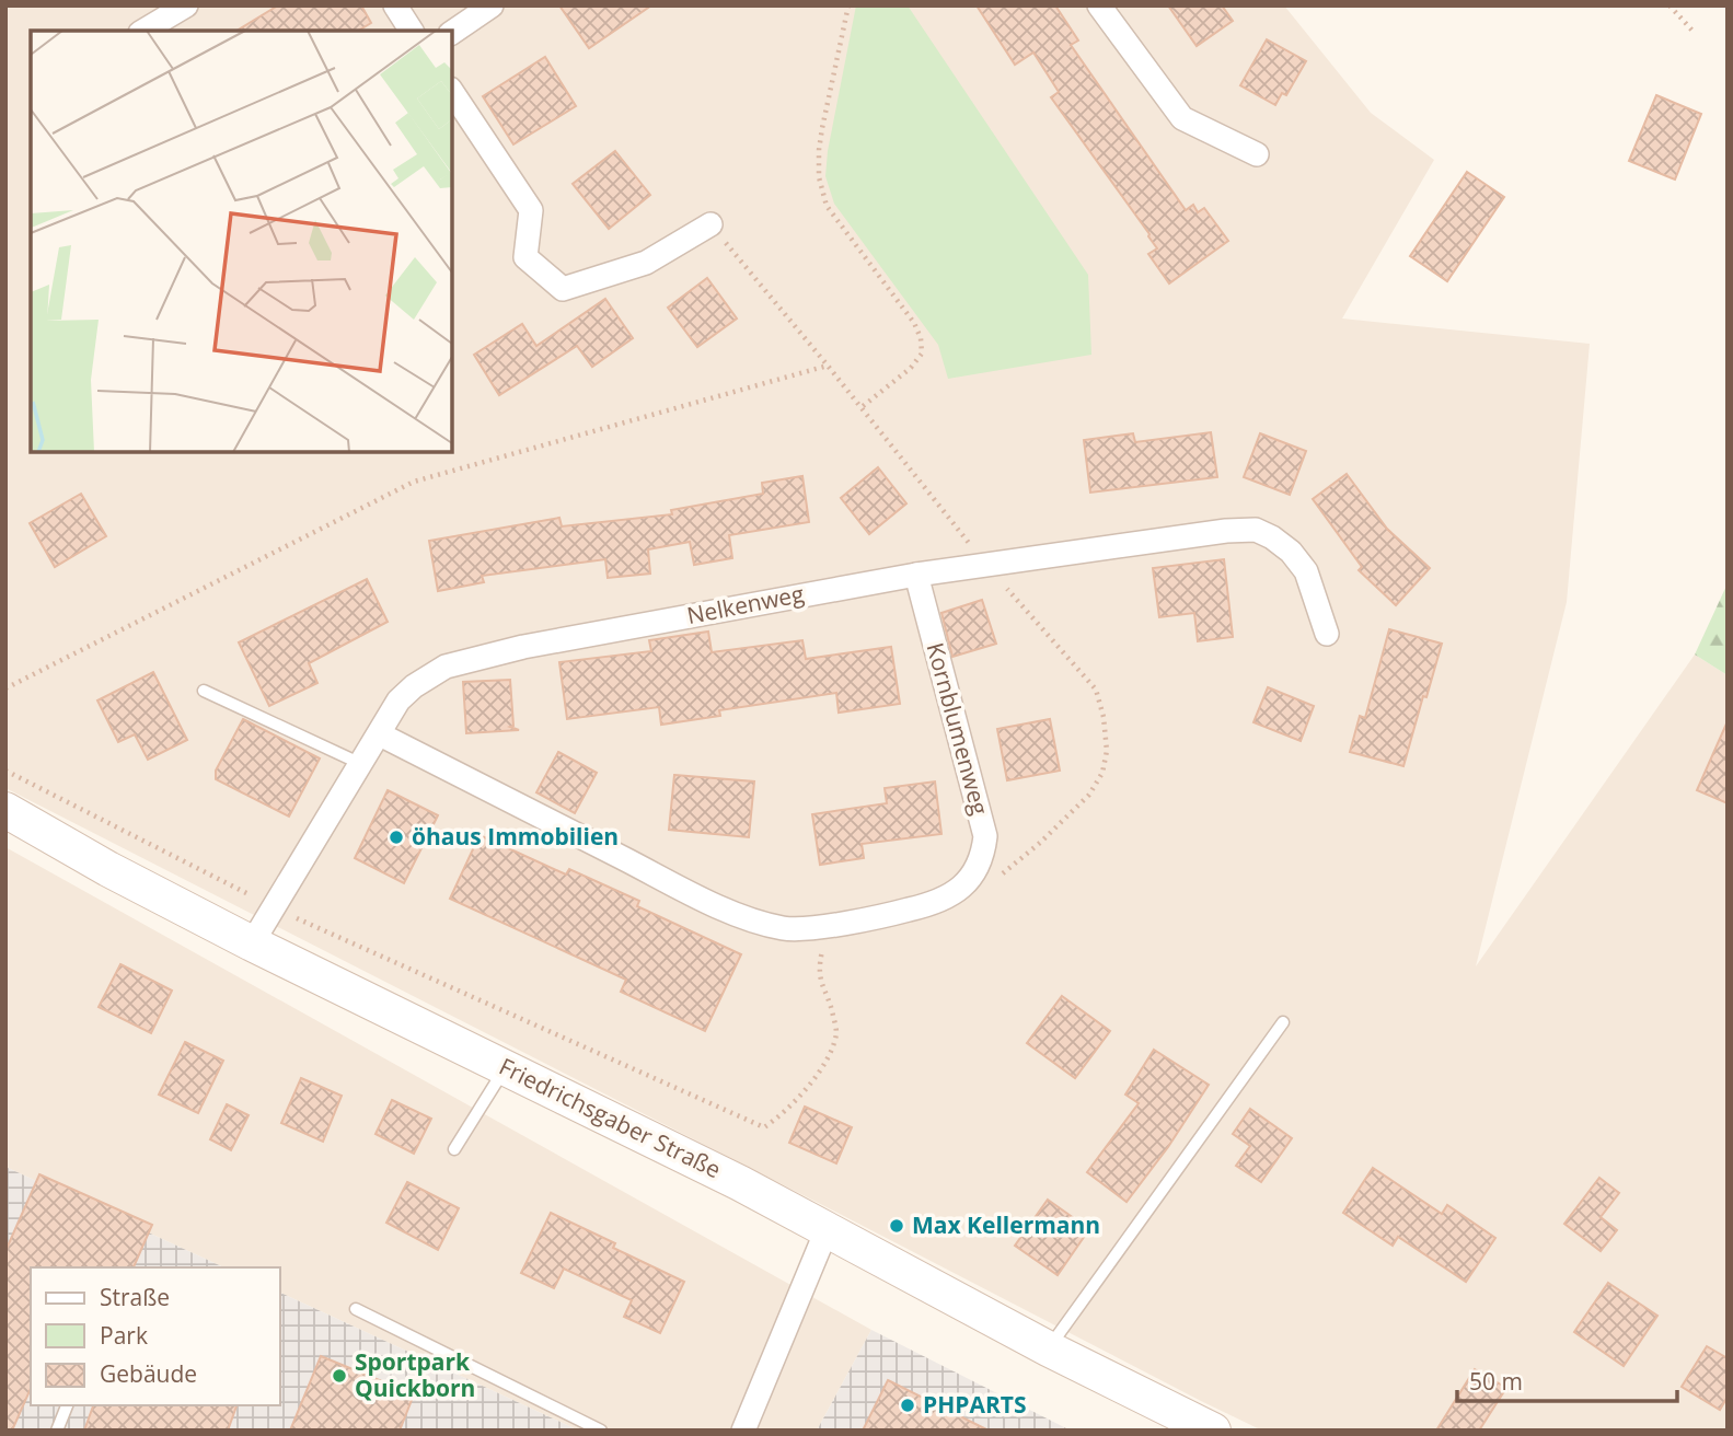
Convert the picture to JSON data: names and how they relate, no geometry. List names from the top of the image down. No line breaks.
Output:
{"streets":{"main road":["Friedrichsgaber Straße"],"street":["Nelkenweg","Kornblumenweg"]},"crossings":[["Nelkenweg","Kornblumenweg"],["Nelkenweg","Friedrichsgaber Straße"]],"places":["öhaus Immobilien","Max Kellermann","Sportpark Quickborn","PHPARTS"],"legend":["Straße","Park","Gebäude"],"scale_bar":"50 m"}
